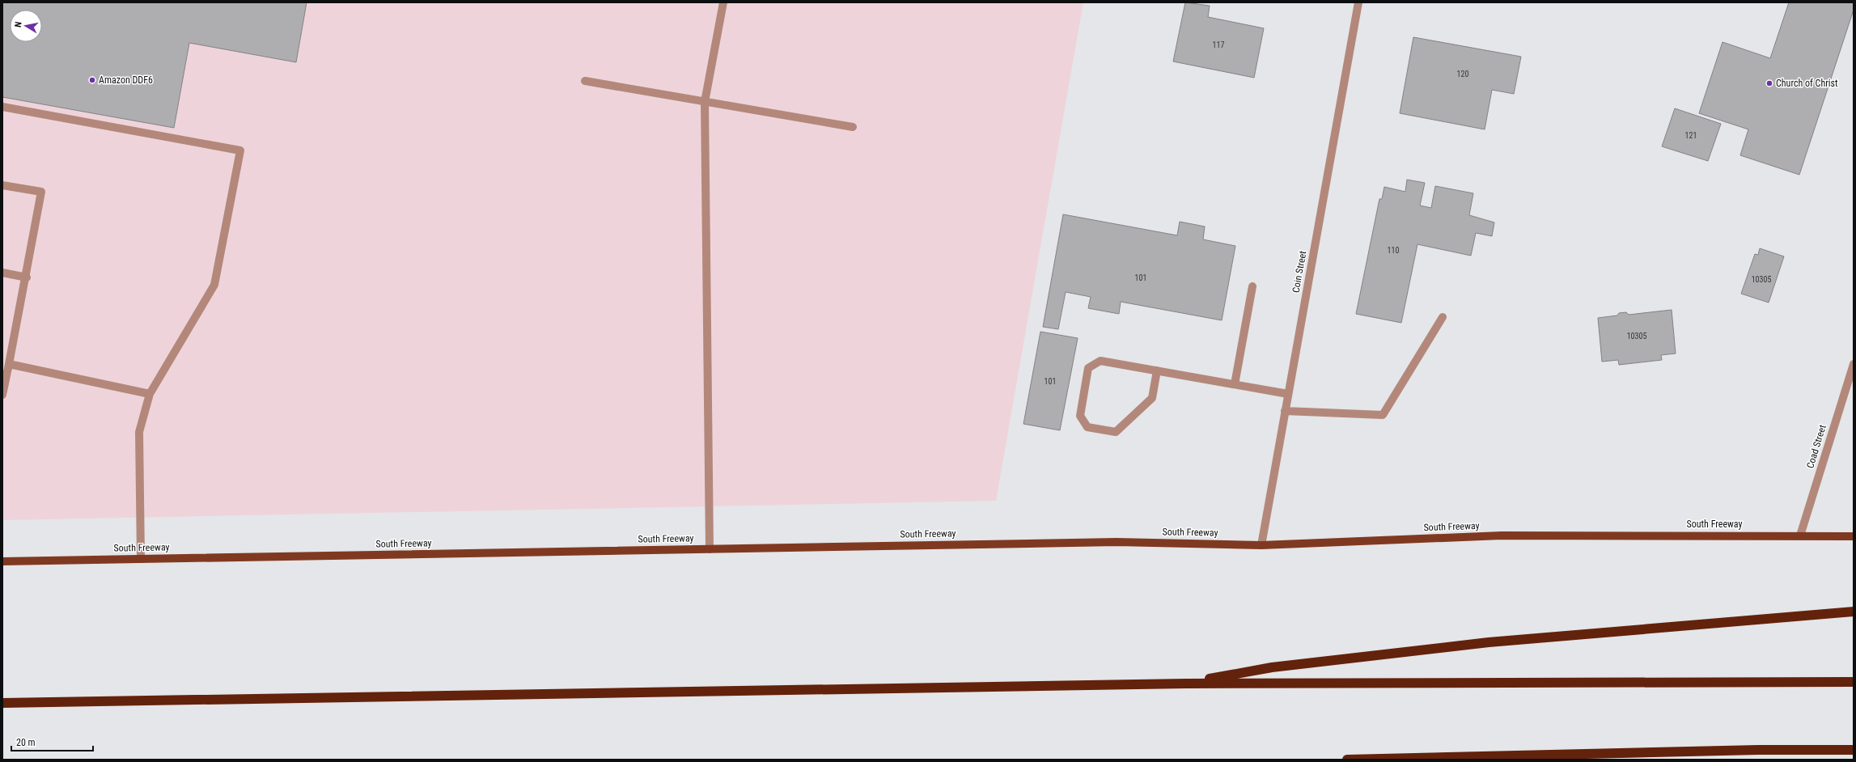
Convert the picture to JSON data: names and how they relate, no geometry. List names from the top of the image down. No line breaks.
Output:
{"streets":{"main road":["South Freeway"],"street":["Coin Street","Coad Street"]},"crossings":[["Coin Street","South Freeway"],["Coad Street","South Freeway"]],"places":["Amazon DDF6","Church of Christ"],"house_numbers":["117","120","121","110","101","10305","10305","101"],"scale_bar":"20 m","north":"left"}
